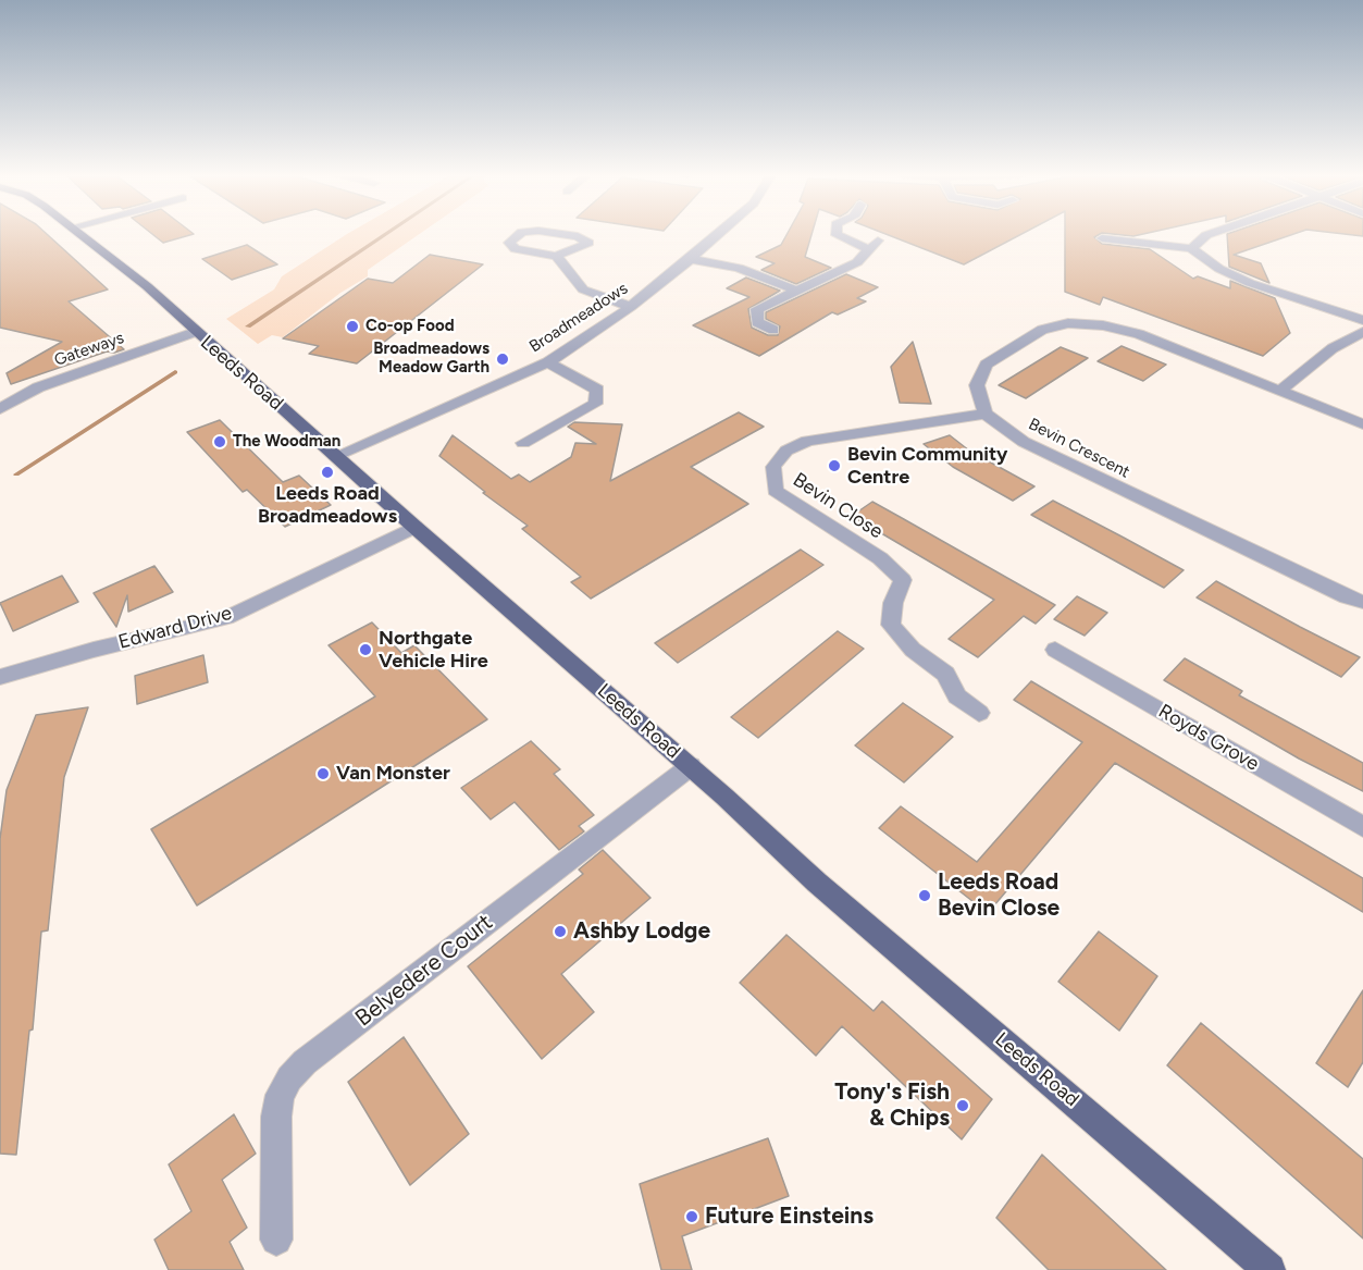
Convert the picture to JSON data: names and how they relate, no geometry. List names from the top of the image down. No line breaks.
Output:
{"streets":{"main road":["Leeds Road"],"street":["Broadmeadows","Gateways","Bevin Crescent","Bevin Close","Edward Drive","Royds Grove","Belvedere Court"]},"crossings":[["Broadmeadows","Leeds Road"],["Gateways","Leeds Road"],["Leeds Road","Edward Drive"],["Leeds Road","Belvedere Court"],["Bevin Crescent","Bevin Close"]],"places":["Co-op Food","Broadmeadows Meadow Garth","The Woodman","Bevin Community Centre","Leeds Road Broadmeadows","Northgate Vehicle Hire","Van Monster","Leeds Road Bevin Close","Ashby Lodge","Tony's Fish & Chips","Future Einsteins"]}
